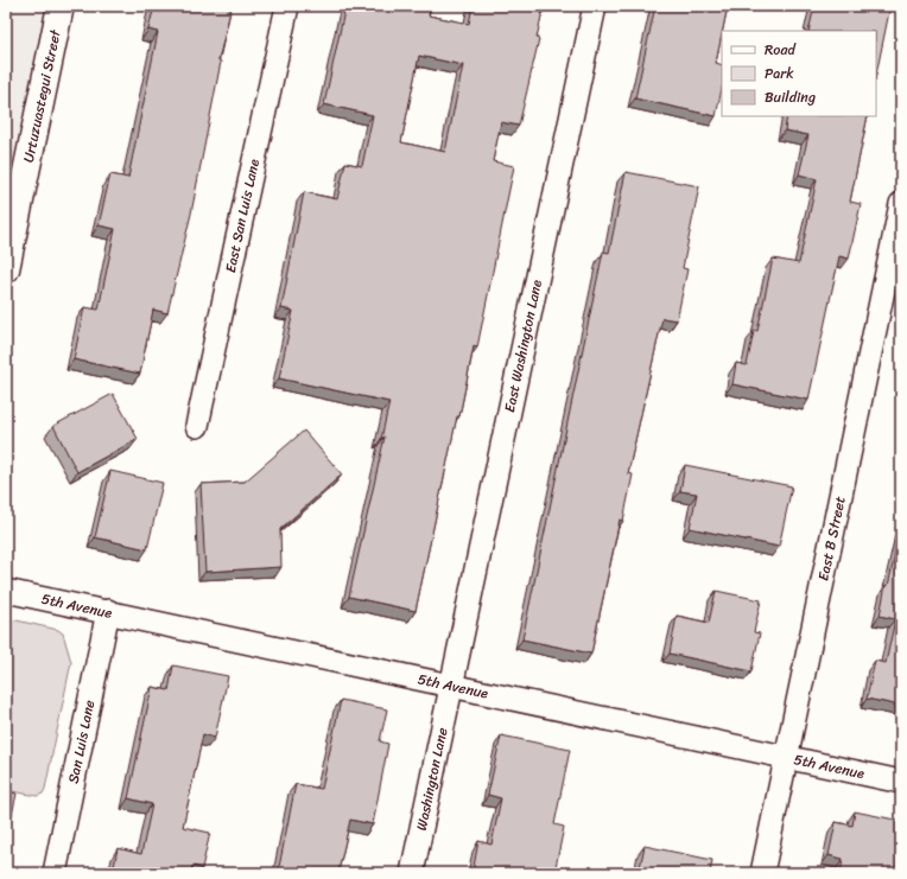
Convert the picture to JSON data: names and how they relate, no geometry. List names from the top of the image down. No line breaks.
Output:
{"streets":{"main road":["Urtuzuastegui Street"],"street":["East San Luis Lane","East Washington Lane","East B Street","5th Avenue","San Luis Lane","Washington Lane"]},"crossings":[["East Washington Lane","5th Avenue"],["East Washington Lane","Washington Lane"],["East B Street","5th Avenue"],["5th Avenue","San Luis Lane"],["5th Avenue","Washington Lane"]],"legend":["Road","Park","Building"]}
